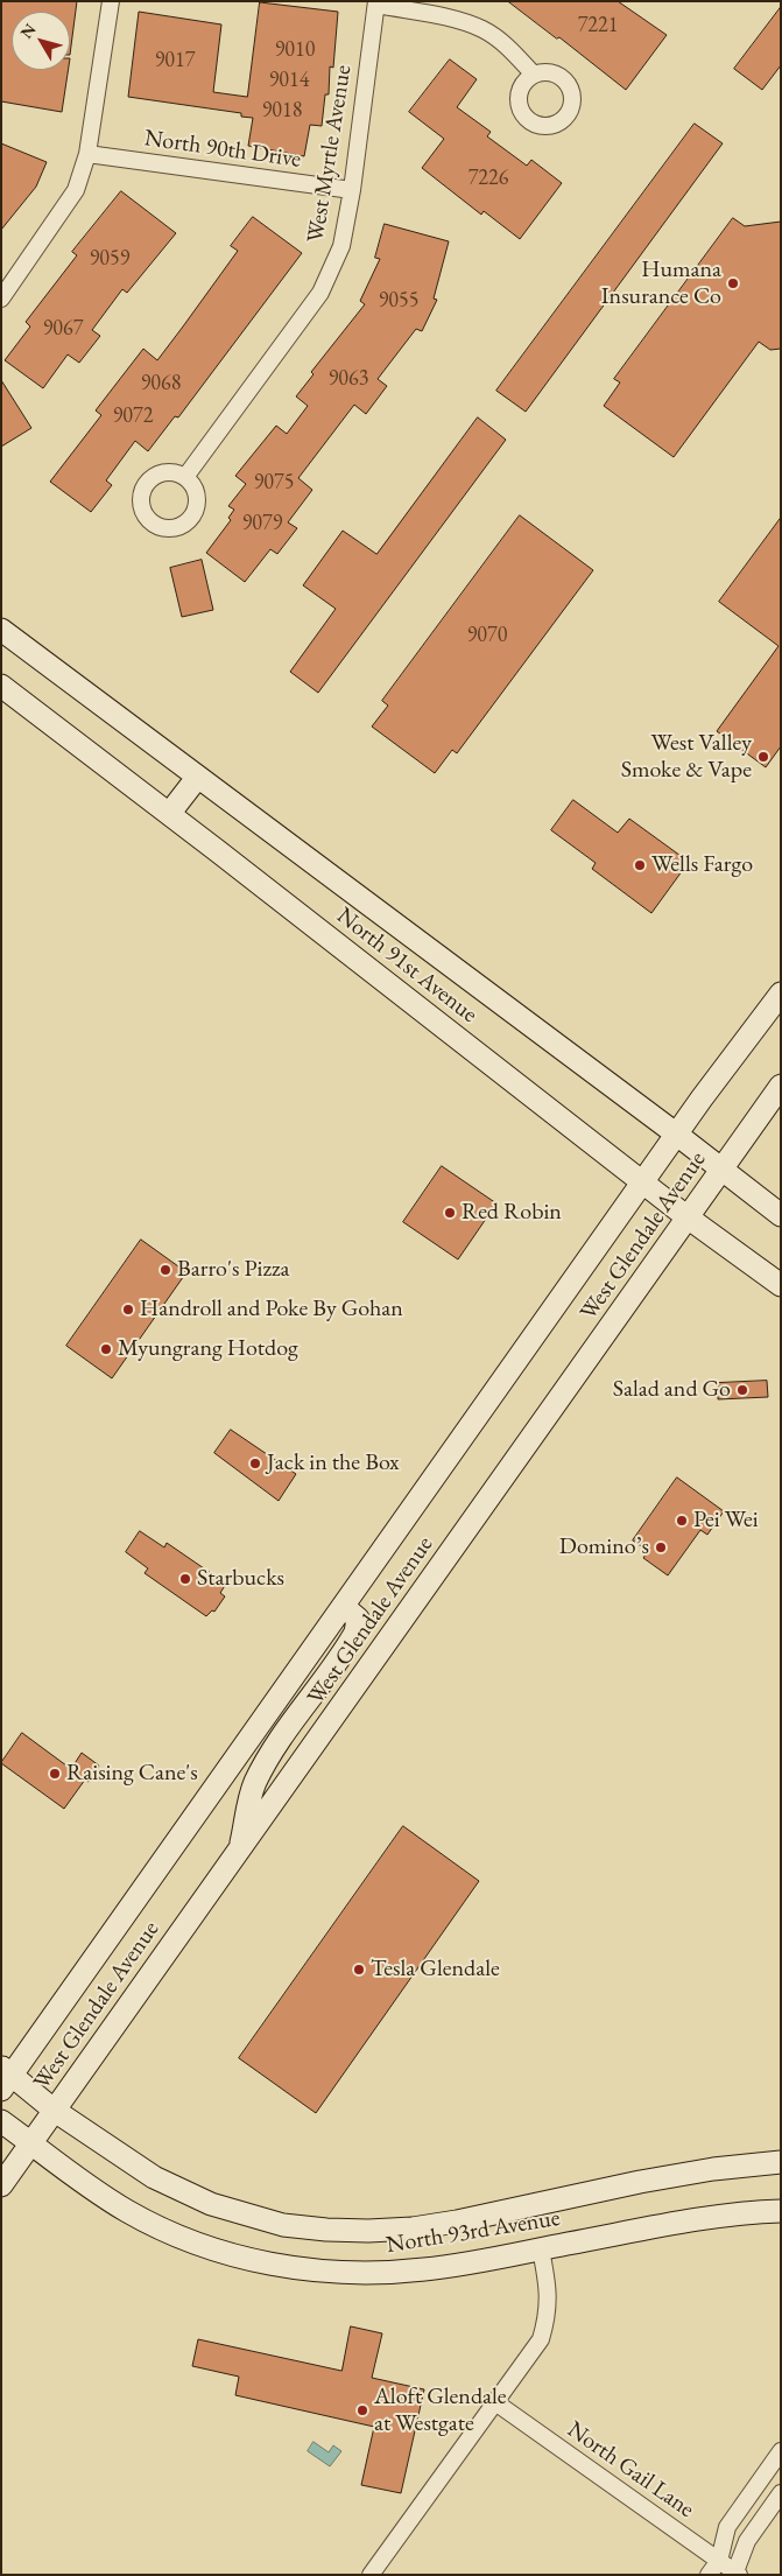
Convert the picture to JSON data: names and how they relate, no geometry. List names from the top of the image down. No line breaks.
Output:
{"streets":{"main road":["North 91st Avenue","West Glendale Avenue","North 93rd Avenue"],"street":["North 90th Drive","West Myrtle Avenue","North Gail Lane"]},"crossings":[["North 90th Drive","West Myrtle Avenue"],["North 91st Avenue","West Glendale Avenue"],["West Glendale Avenue","North 93rd Avenue"]],"places":["Humana Insurance Co","West Valley Smoke & Vape","Wells Fargo","Red Robin","Barro's Pizza","Handroll and Poke By Gohan","Myungrang Hotdog","Salad and Go","Jack in the Box","Pei Wei","Domino’s","Starbucks","Raising Cane's","Tesla Glendale","Aloft Glendale at Westgate"],"house_numbers":["7221","9010","9017","9014","9018","7226","9059","9055","9067","9063","9068","9072","9075","9079","9070"],"north":"top left"}
